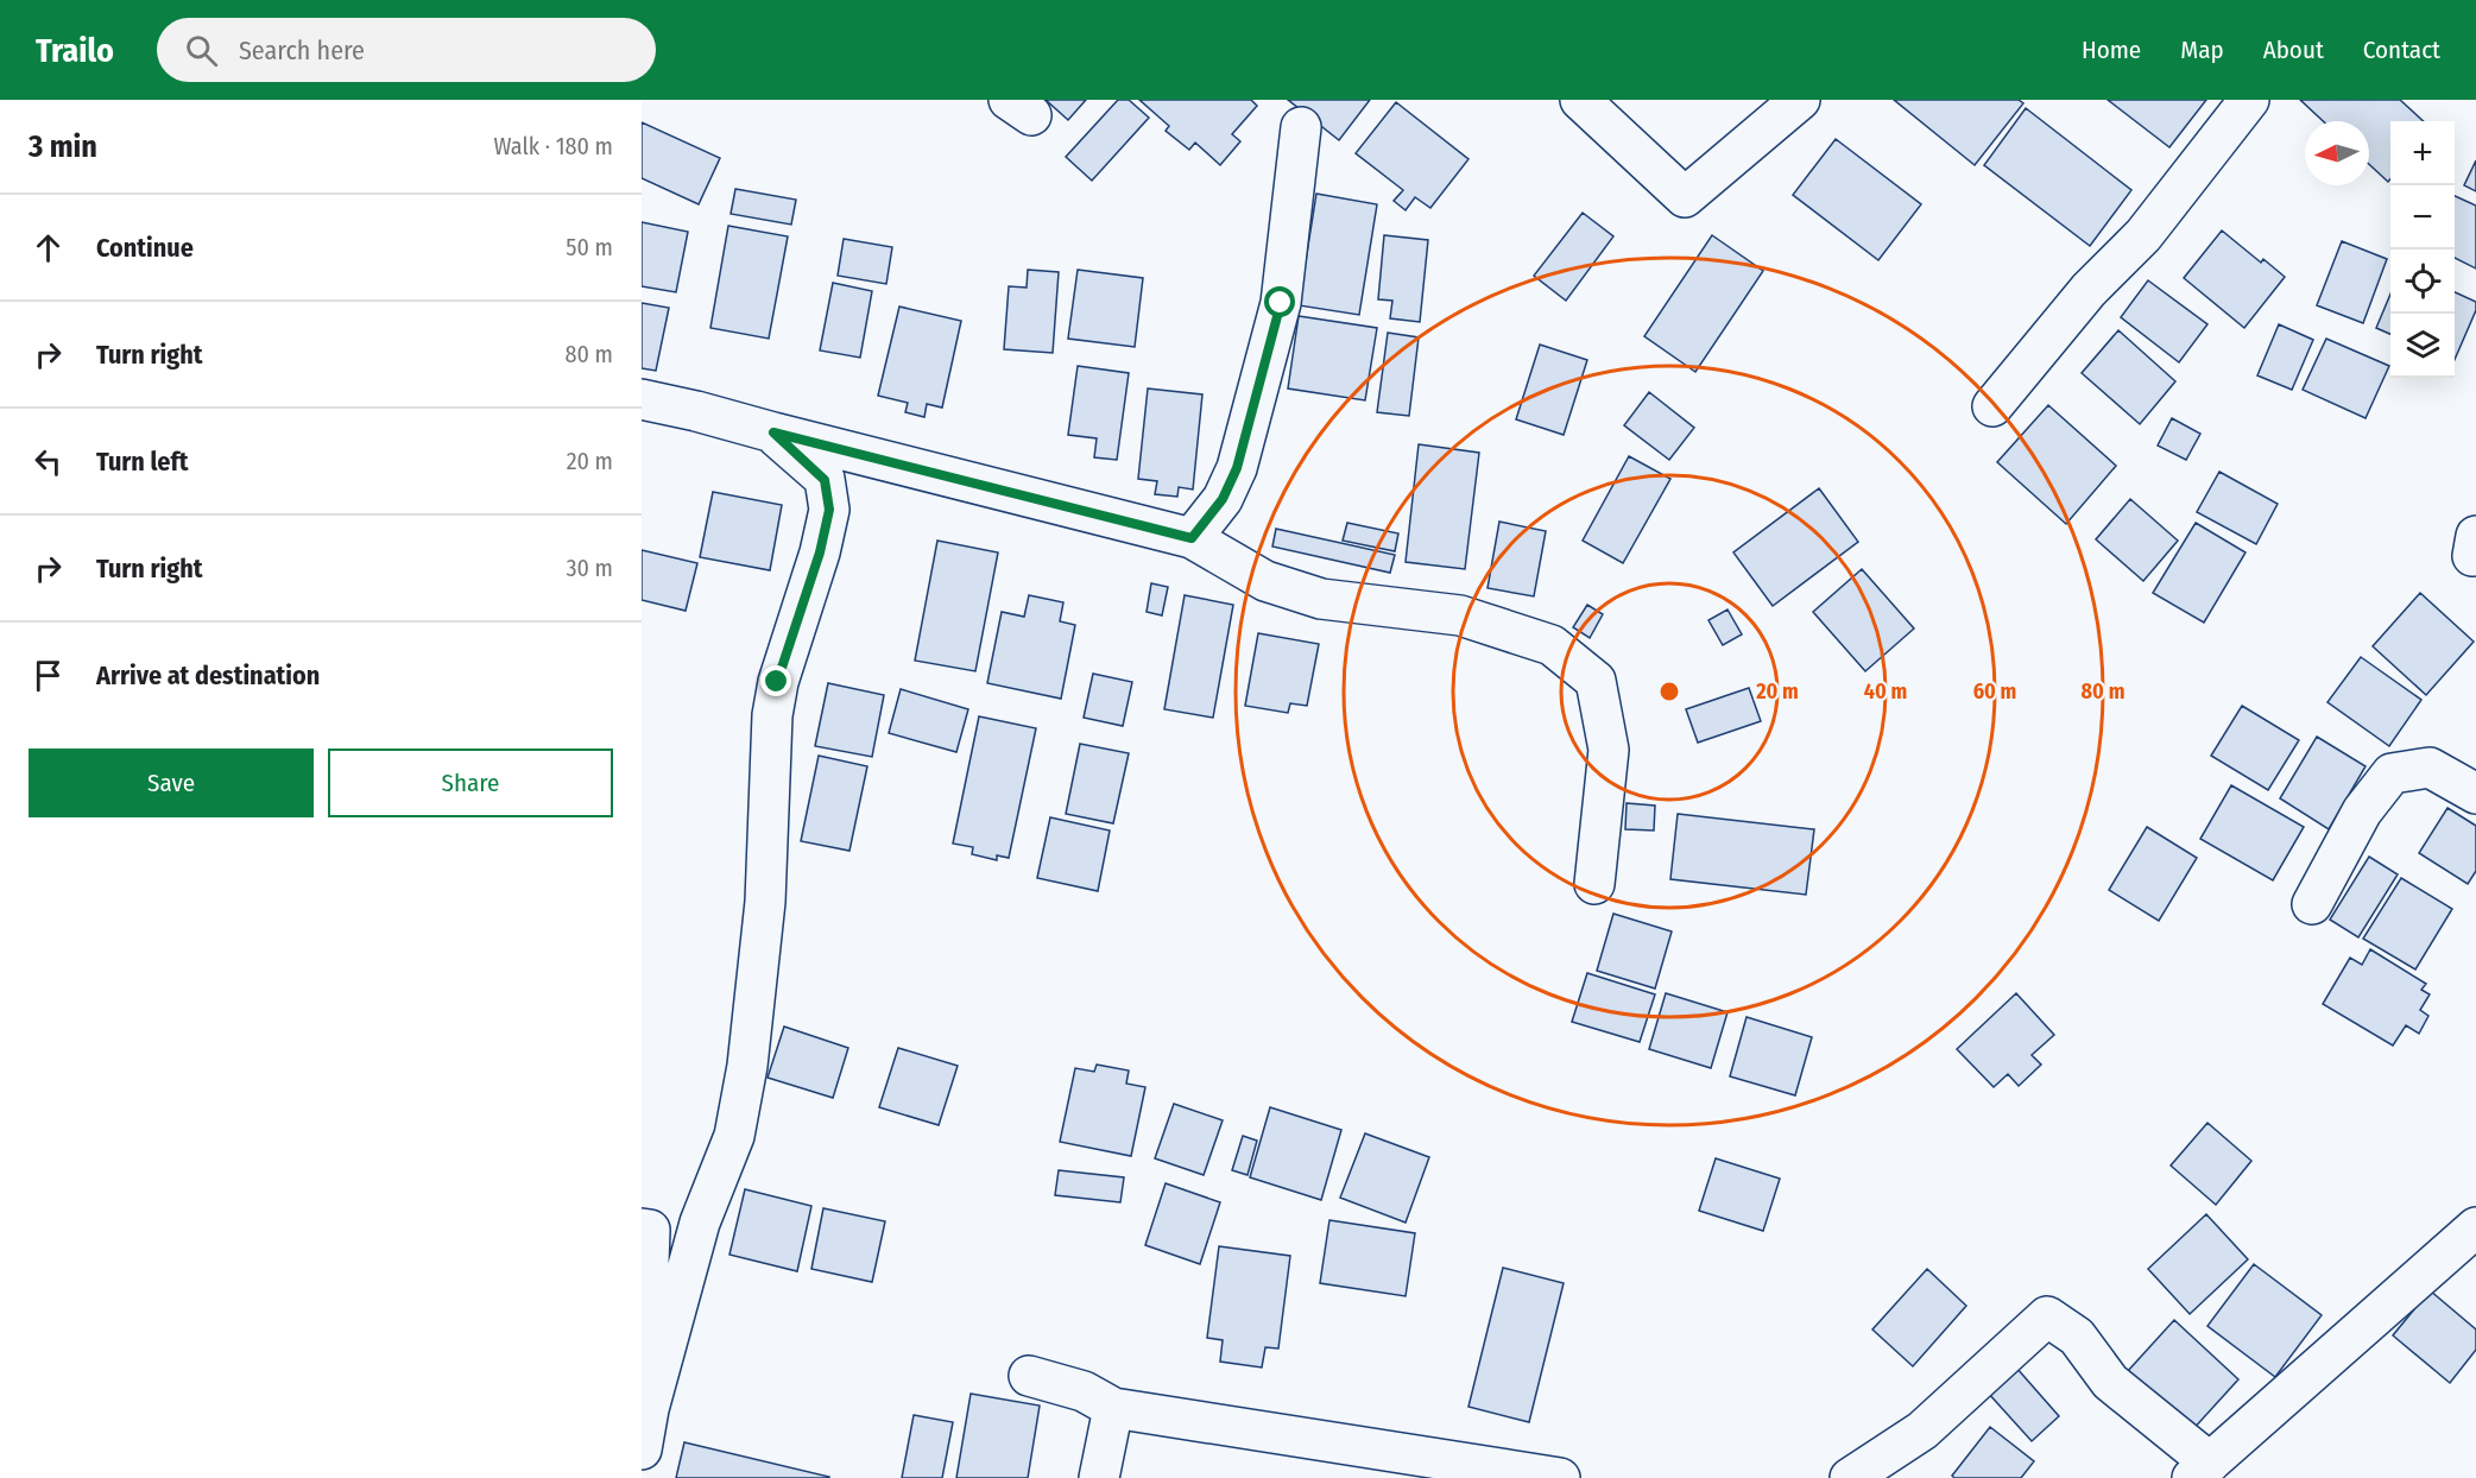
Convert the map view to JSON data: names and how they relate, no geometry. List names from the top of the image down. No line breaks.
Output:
{"north":"left","page":{"header":"Trailo","search":"Search here","nav":["Home","Map","About","Contact"],"heading":["3 min","Walk · 180 m"],"map_buttons":["+","−"],"list":[["Continue","50 m"],["Turn right","80 m"],["Turn left","20 m"],["Turn right","30 m"],"Arrive at destination"],"buttons":["Save","Share"]},"rings":["20 m","40 m","60 m","80 m"]}
